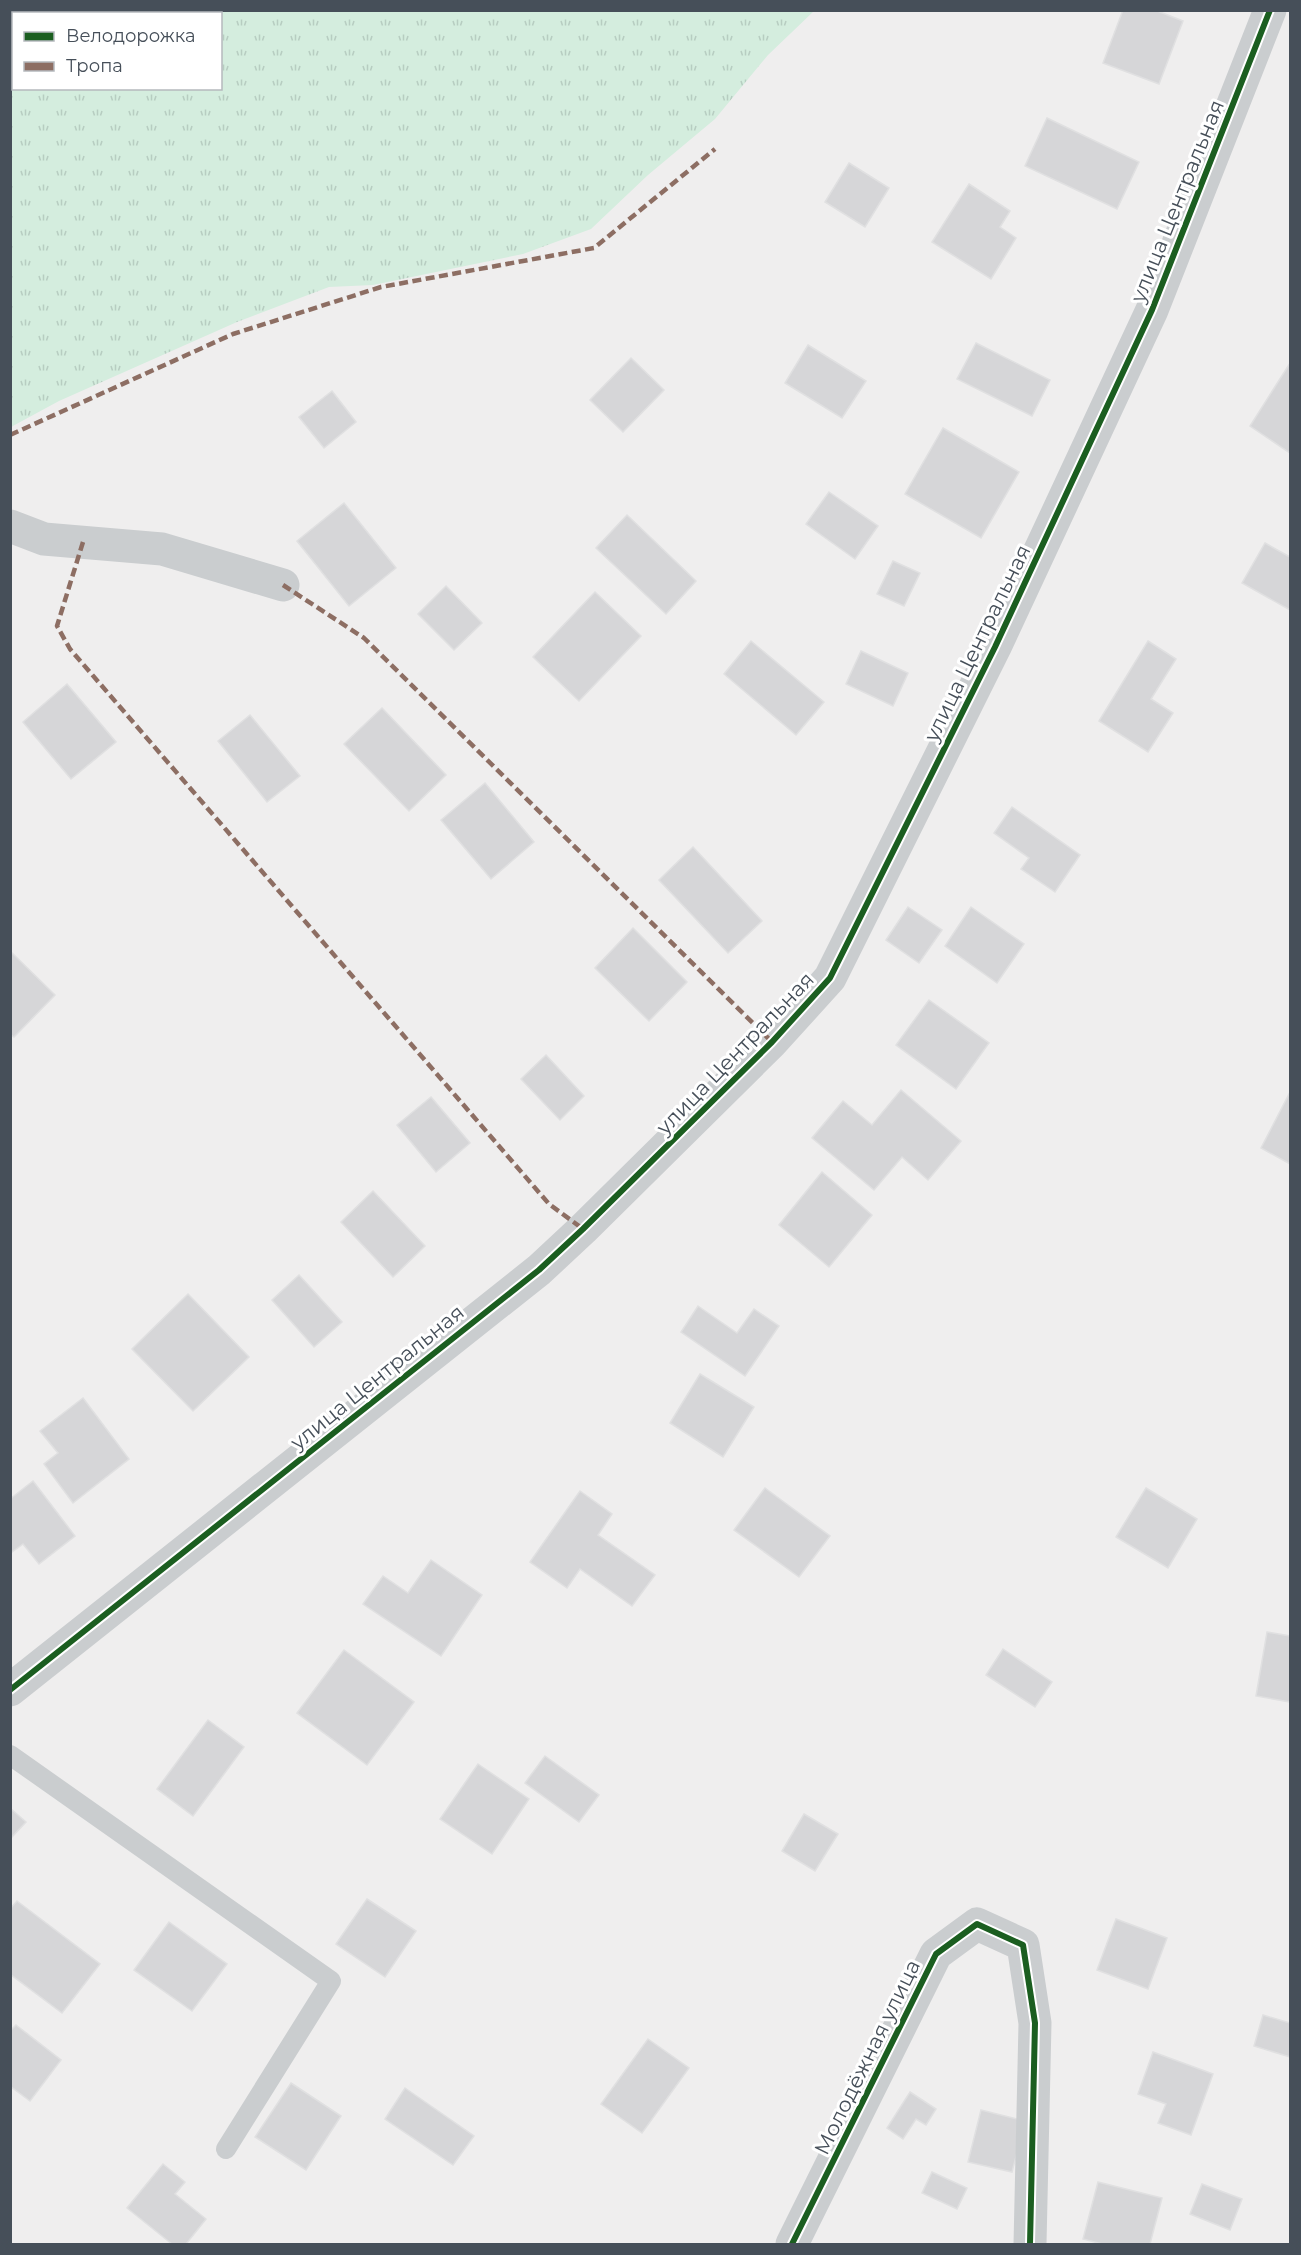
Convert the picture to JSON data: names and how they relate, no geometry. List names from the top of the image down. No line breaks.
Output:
{"streets":{"street":["улица Центральная","Молодёжная улица"]},"legend":["Велодорожка","Тропа"]}
